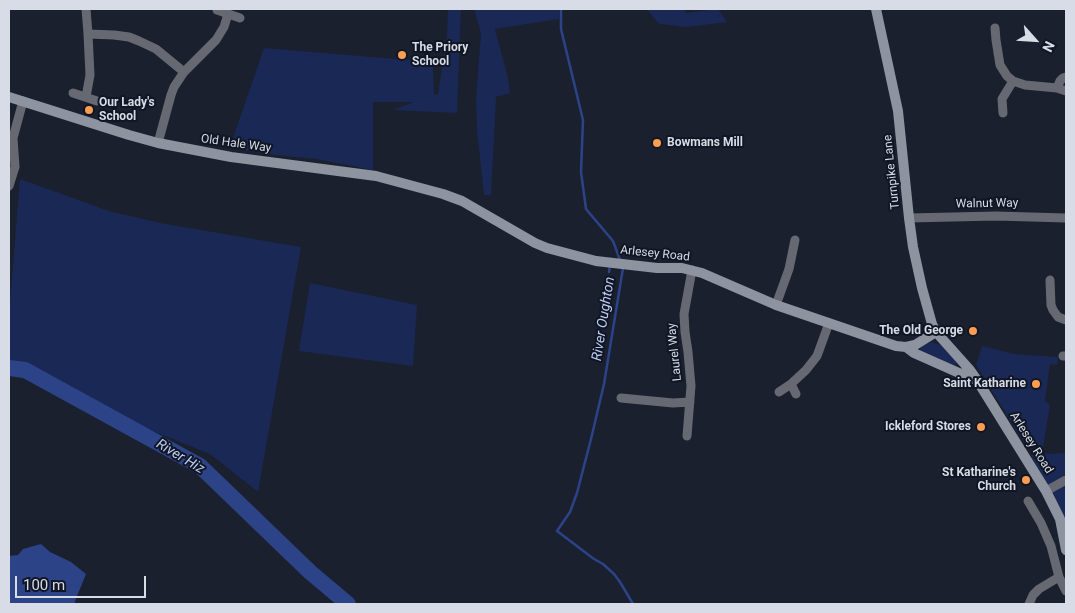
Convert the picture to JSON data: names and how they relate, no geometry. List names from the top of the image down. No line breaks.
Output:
{"streets":{"street":["Old Hale Way","Turnpike Lane","Walnut Way","Arlesey Road","Laurel Way"]},"crossings":[["Old Hale Way","Arlesey Road"],["Turnpike Lane","Walnut Way"],["Turnpike Lane","Arlesey Road"],["Arlesey Road","Laurel Way"]],"water":["River Oughton","River Hiz"],"places":["The Priory School","Our Lady's School","Bowmans Mill","The Old George","Saint Katharine","Ickleford Stores","St Katharine's Church"],"scale_bar":"100 m","north":"bottom right"}
